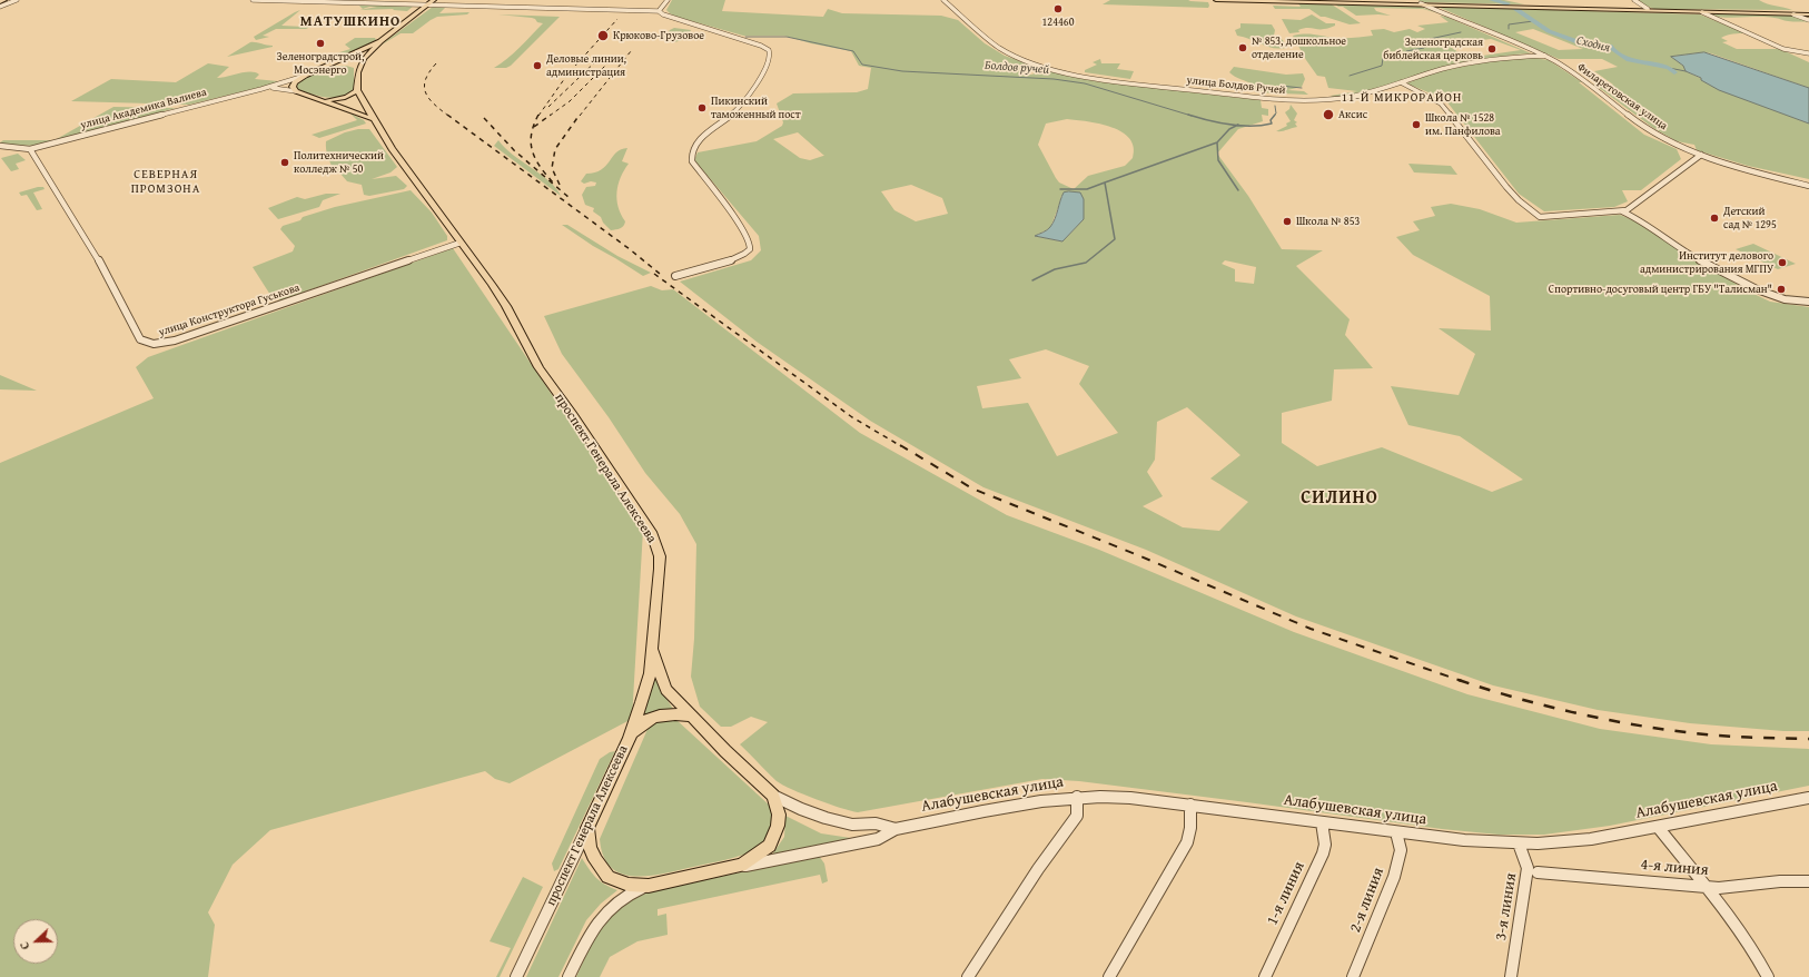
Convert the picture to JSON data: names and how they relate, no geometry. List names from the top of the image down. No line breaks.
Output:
{"streets":{"main road":["проспект Генерала Алексеева","Алабушевская улица"],"street":["улица Болдов Ручей","Филаретовская улица","улица Академика Валиева","улица Конструктора Гуськова","4-я линия","1-я линия","2-я линия","3-я линия"]},"crossings":[["улица Болдов Ручей","Филаретовская улица"],["улица Академика Валиева","улица Конструктора Гуськова"],["улица Конструктора Гуськова","проспект Генерала Алексеева"],["проспект Генерала Алексеева","Алабушевская улица"],["Алабушевская улица","1-я линия"],["Алабушевская улица","2-я линия"],["Алабушевская улица","3-я линия"]],"districts":["МАТУШКИНО","11-Й МИКРОРАЙОН","СЕВЕРНАЯ ПРОМЗОНА","СИЛИНО"],"water":["Сходня","Болдов ручей"],"places":["124460","Крюково-Грузовое","Зеленоградстрой, Мосэнерго","№ 853, дошкольное отделение","Зеленоградская библейская церковь","Деловые линии, администрация","Пикинский таможенный пост","Аксис","Школа № 1528 им. Панфилова","Политехнический колледж № 50","Детский сад № 1295","Школа № 853","Институт делового администрирования МГПУ","Спортивно-досуговый центр ГБУ \"Талисман\""],"north":"left"}
